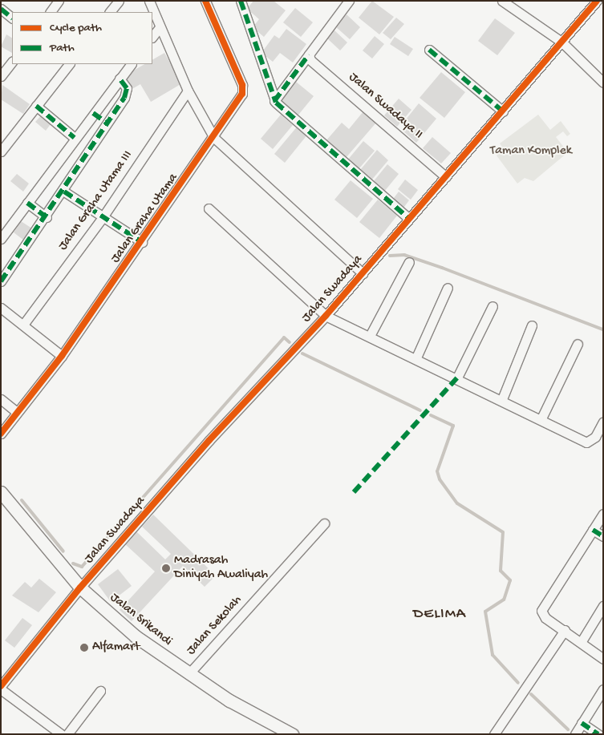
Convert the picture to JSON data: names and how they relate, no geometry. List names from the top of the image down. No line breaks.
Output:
{"streets":{"main road":["Jalan Srikandi"],"street":["Jalan Swadaya II","Jalan Graha Utama III","Jalan Graha Utama","Jalan Swadaya","Jalan Sekolah"]},"crossings":[["Jalan Swadaya II","Jalan Swadaya"],["Jalan Swadaya","Jalan Srikandi"],["Jalan Srikandi","Jalan Sekolah"]],"districts":["DELIMA"],"parks":["Taman Komplek"],"places":["Madrasah Diniyah Awaliyah","Alfamart"],"legend":["Cycle path","Path"]}
